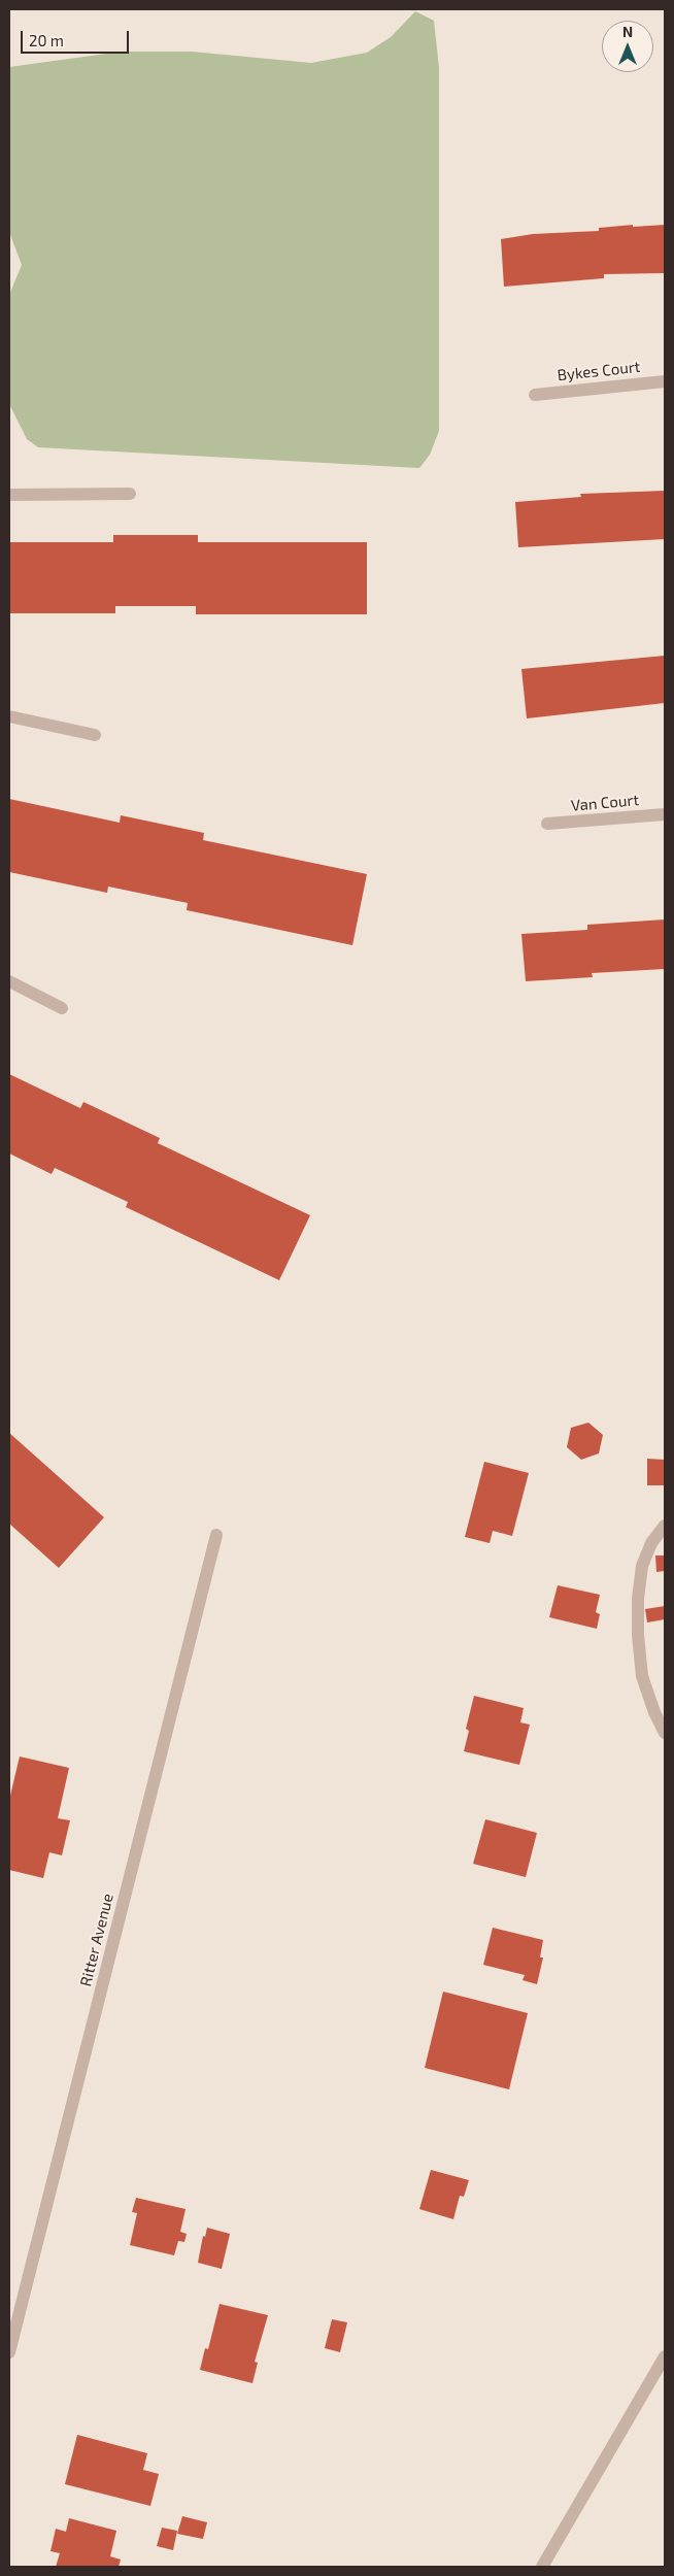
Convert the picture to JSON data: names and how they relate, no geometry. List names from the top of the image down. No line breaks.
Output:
{"streets":{"street":["Bykes Court","Van Court","Ritter Avenue"]},"scale_bar":"20 m","north":"top"}
